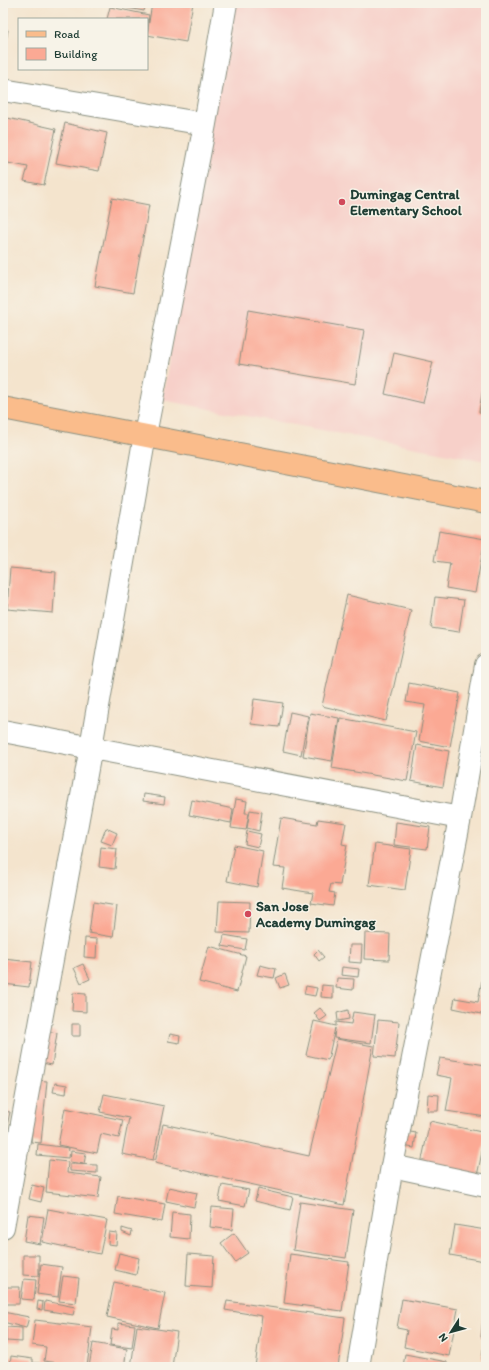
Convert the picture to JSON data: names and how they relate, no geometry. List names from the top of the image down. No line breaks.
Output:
{"places":["Dumingag Central Elementary School","San Jose Academy Dumingag"],"legend":["Road","Building"],"north":"bottom left"}
